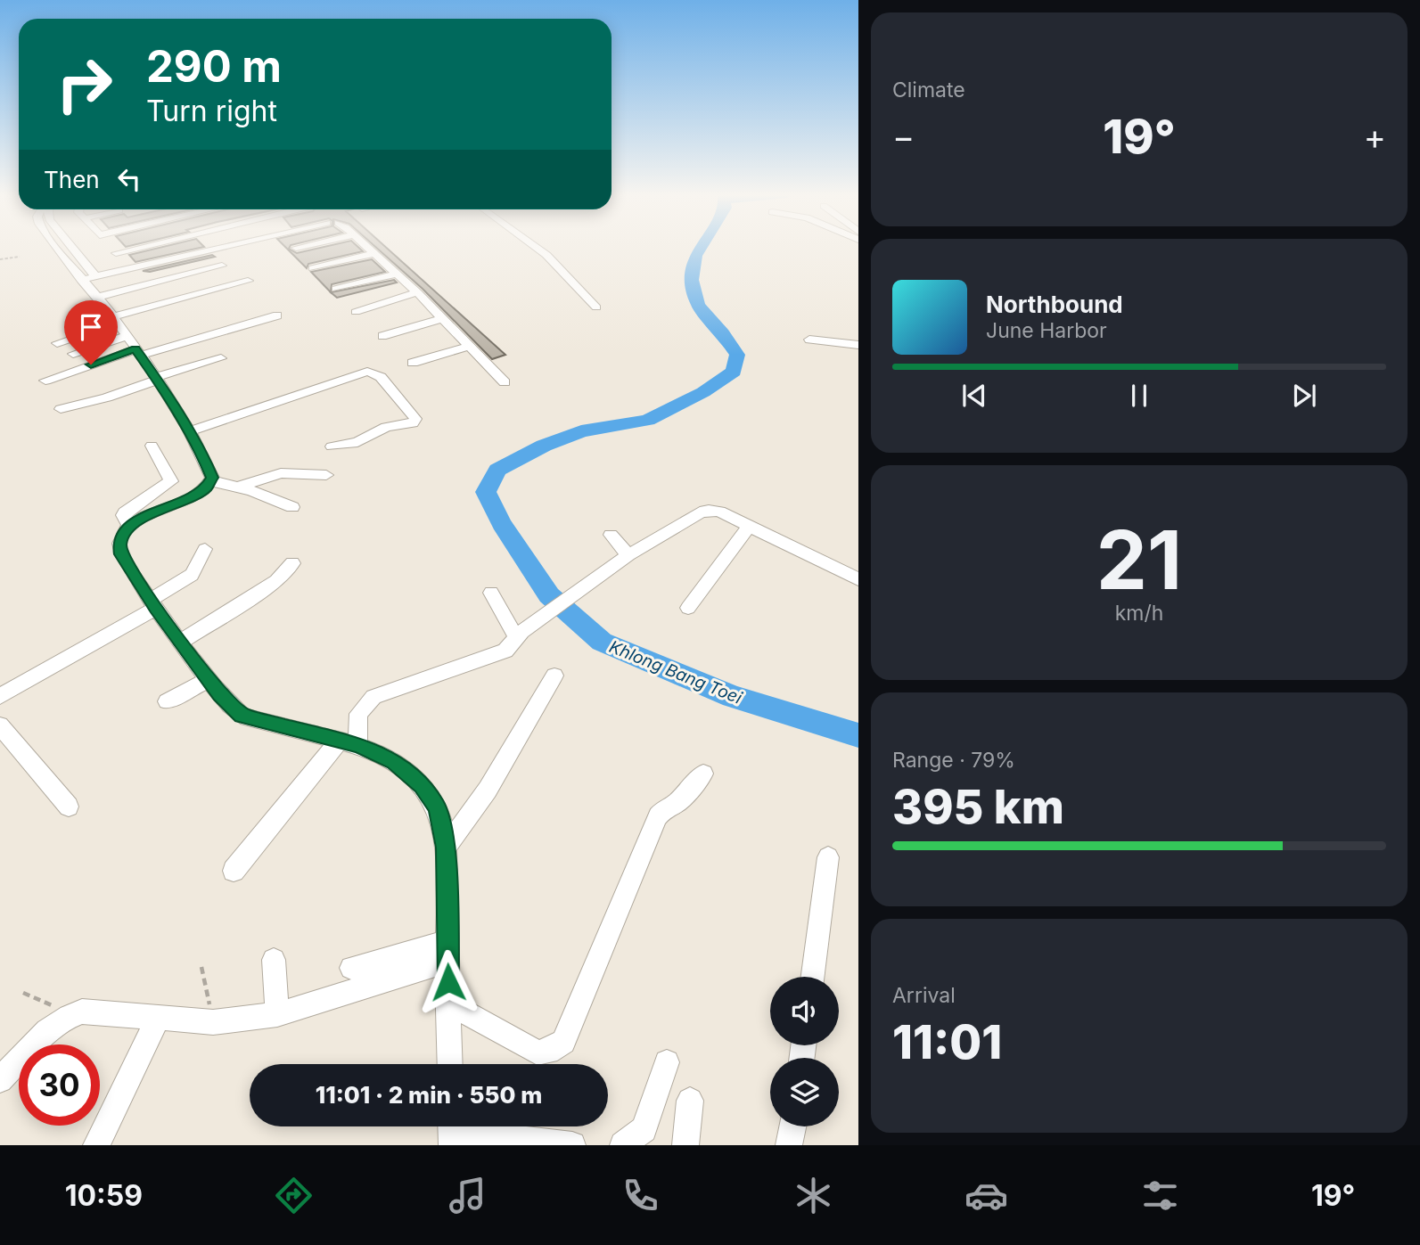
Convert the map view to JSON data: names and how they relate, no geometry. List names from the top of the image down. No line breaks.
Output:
{"water":["Khlong Bang Toei"],"page":{"tile":["Climate",["21","km/h"],["Range · 79%","395 km"],["Arrival","11:01"]],"turn":["290 m","Turn right"],"heat":["−","19°","+"],"then":"Then","song":["Northbound","June Harbor"],"limit":"30","trip":"11:01 · 2 min · 550 m","tabs":["10:59","19°"]}}
